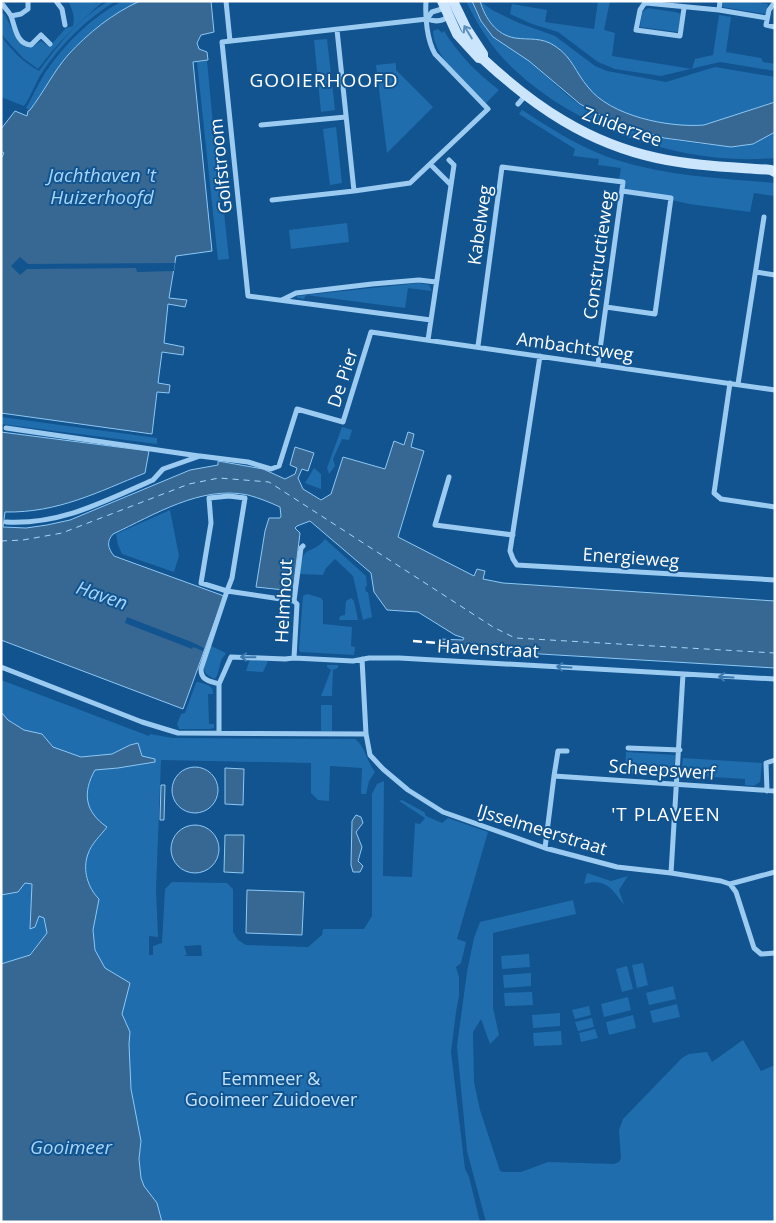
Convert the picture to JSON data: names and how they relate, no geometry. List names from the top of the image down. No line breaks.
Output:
{"streets":{"street":["Zuiderzee","Golfstroom","Kabelweg","Constructieweg","Ambachtsweg","De Pier","Energieweg","Helmhout","Havenstraat","Scheepswerf","IJsselmeerstraat"]},"crossings":[["Kabelweg","Constructieweg"],["Kabelweg","Ambachtsweg"],["Constructieweg","Ambachtsweg"],["Ambachtsweg","De Pier"],["Ambachtsweg","Energieweg"],["Helmhout","Havenstraat"],["Havenstraat","IJsselmeerstraat"]],"one_way":["Havenstraat"],"districts":["GOOIERHOOFD","'T PLAVEEN"],"water":["Jachthaven 't Huizerhoofd","Haven","Gooimeer"],"parks":["Eemmeer & Gooimeer Zuidoever"]}
